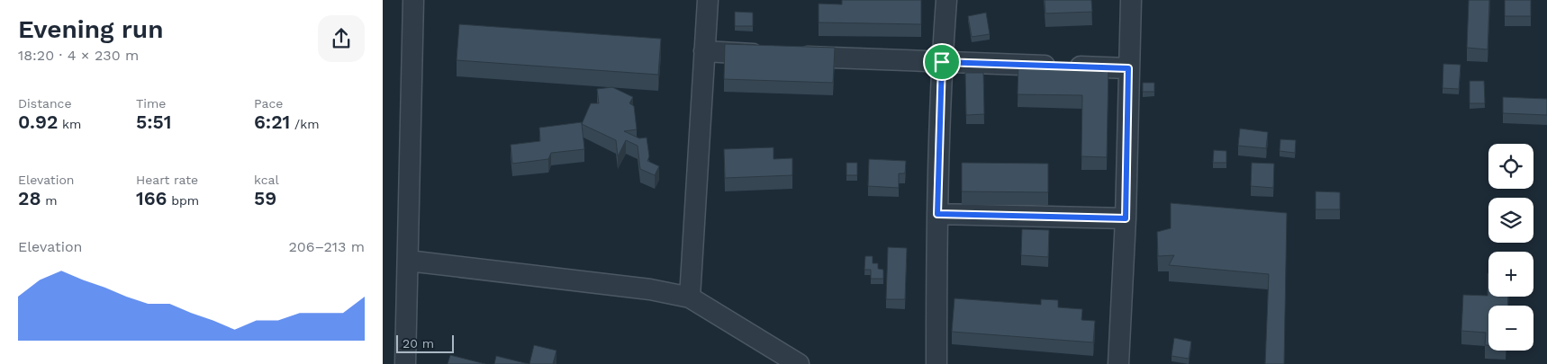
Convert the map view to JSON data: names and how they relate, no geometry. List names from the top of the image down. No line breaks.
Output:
{"scale_bar":"20 m","page":{"heading":["Evening run","18:20 · 4 × 230 m"],"stats":[["Distance","0.92 km"],["Time","5:51"],["Pace","6:21 /km"],["Elevation","28 m"],["Heart rate","166 bpm"],["kcal","59"]],"map_buttons":["+","−"],"chart":["Elevation","206–213 m"],"scale":"20 m"}}
